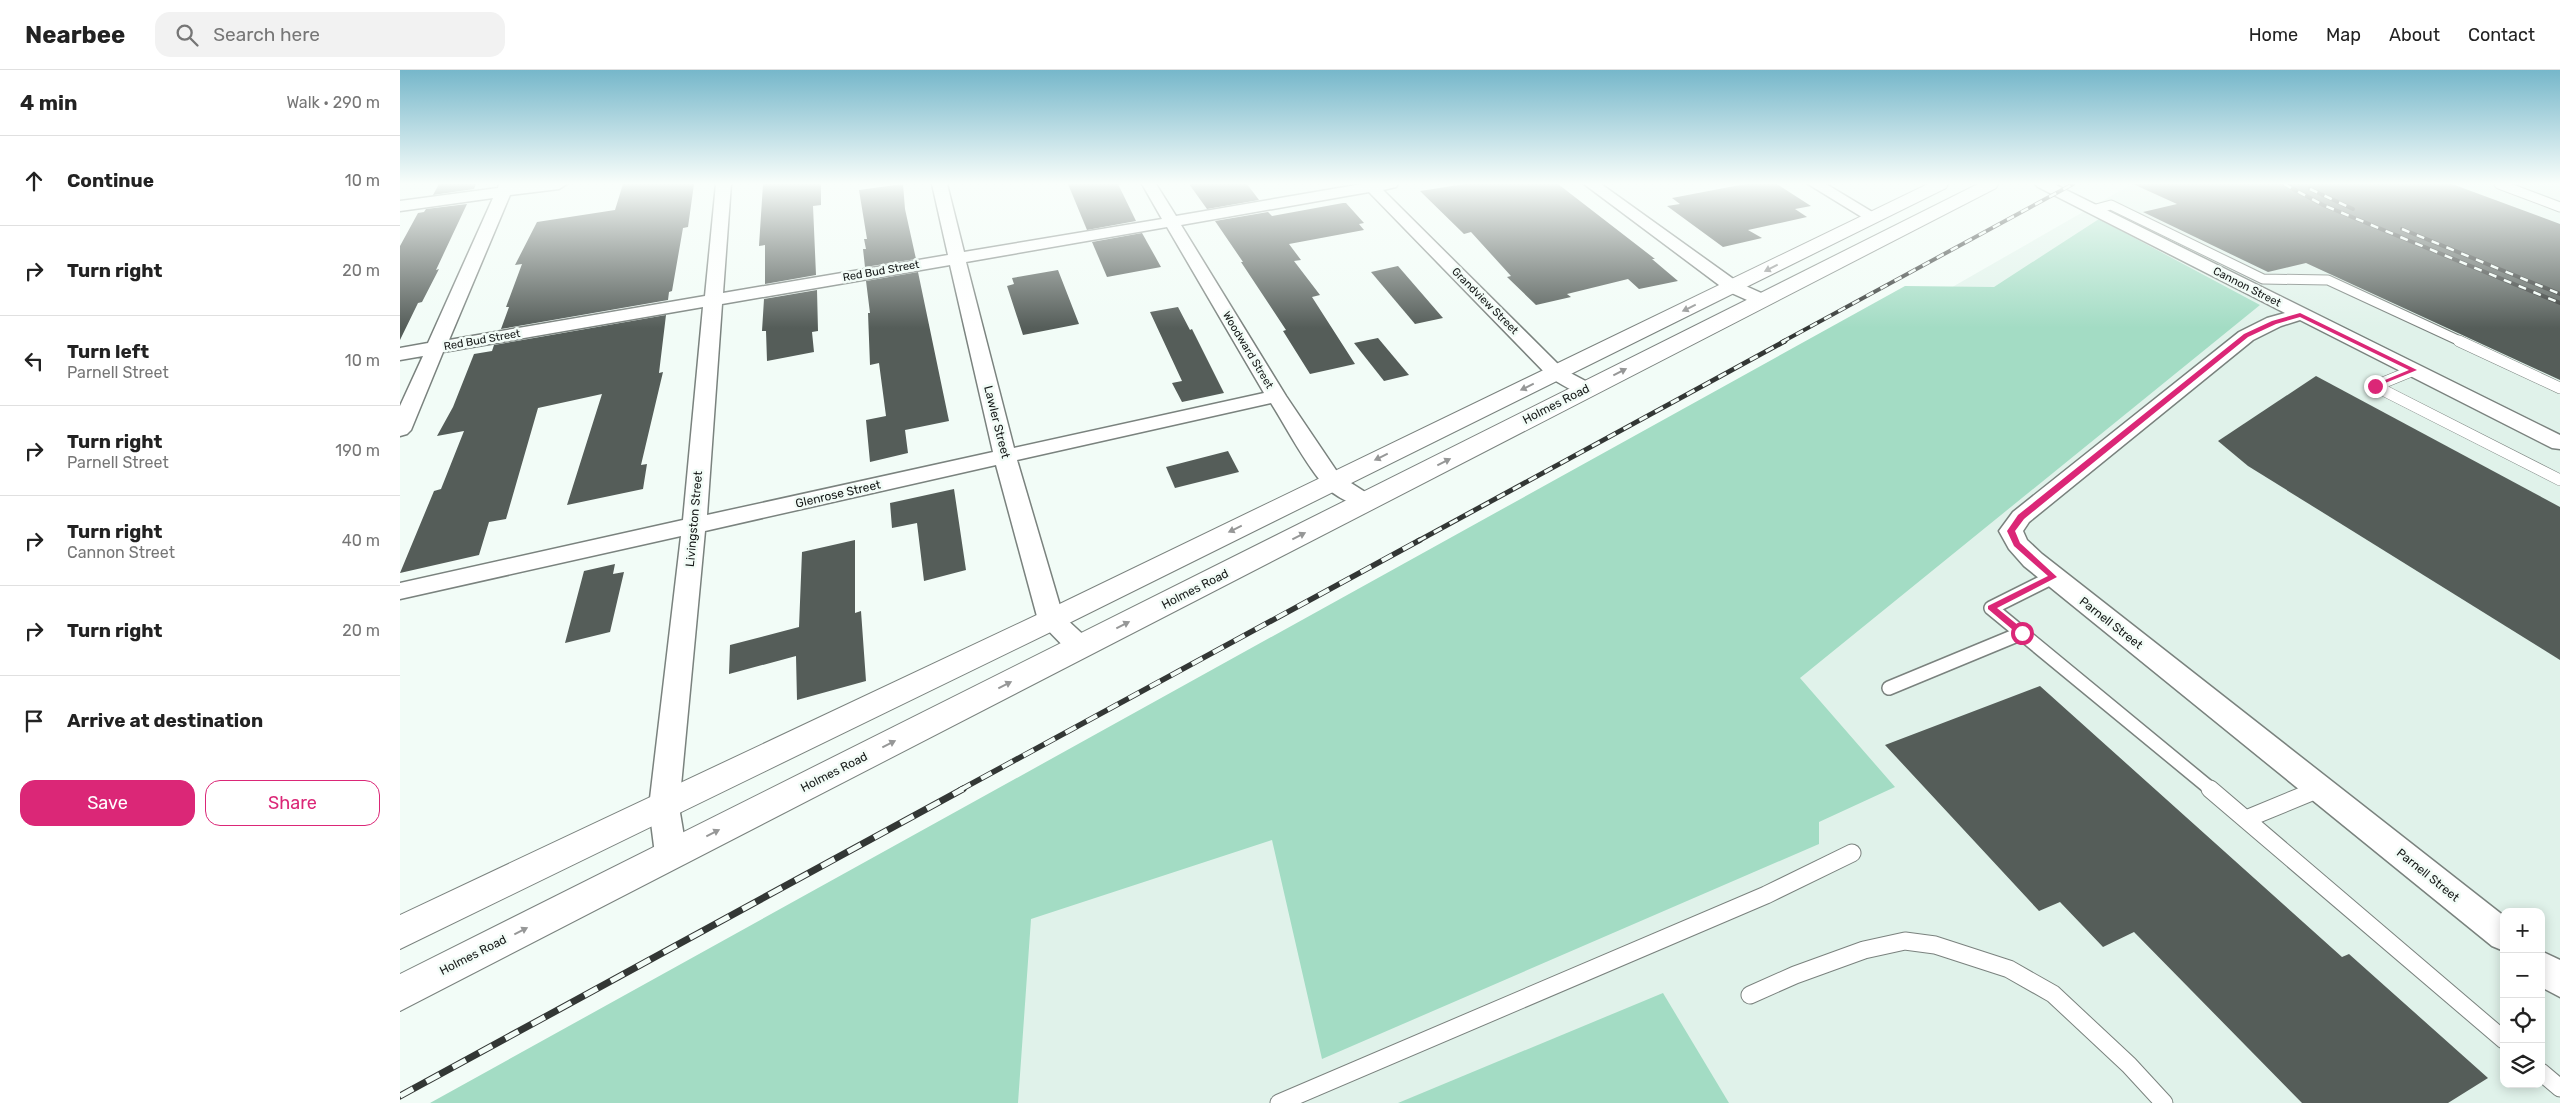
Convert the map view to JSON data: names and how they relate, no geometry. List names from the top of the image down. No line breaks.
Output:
{"streets":{"main road":["Holmes Road"],"street":["Red Bud Street","Cannon Street","Grandview Street","Woodward Street","Lawler Street","Glenrose Street","Livingston Street","Parnell Street"]},"crossings":[["Red Bud Street","Lawler Street"],["Red Bud Street","Livingston Street"],["Cannon Street","Parnell Street"],["Grandview Street","Holmes Road"],["Woodward Street","Holmes Road"],["Woodward Street","Glenrose Street"],["Holmes Road","Livingston Street"],["Lawler Street","Glenrose Street"],["Glenrose Street","Livingston Street"]],"page":{"header":"Nearbee","search":"Search here","nav":["Home","Map","About","Contact"],"heading":["4 min","Walk · 290 m"],"list":[["Continue","10 m"],["Turn right","20 m"],["Turn left","Parnell Street","10 m"],["Turn right","Parnell Street","190 m"],["Turn right","Cannon Street","40 m"],["Turn right","20 m"],"Arrive at destination"],"buttons":["Save","Share"],"map_buttons":["+","−"]}}
